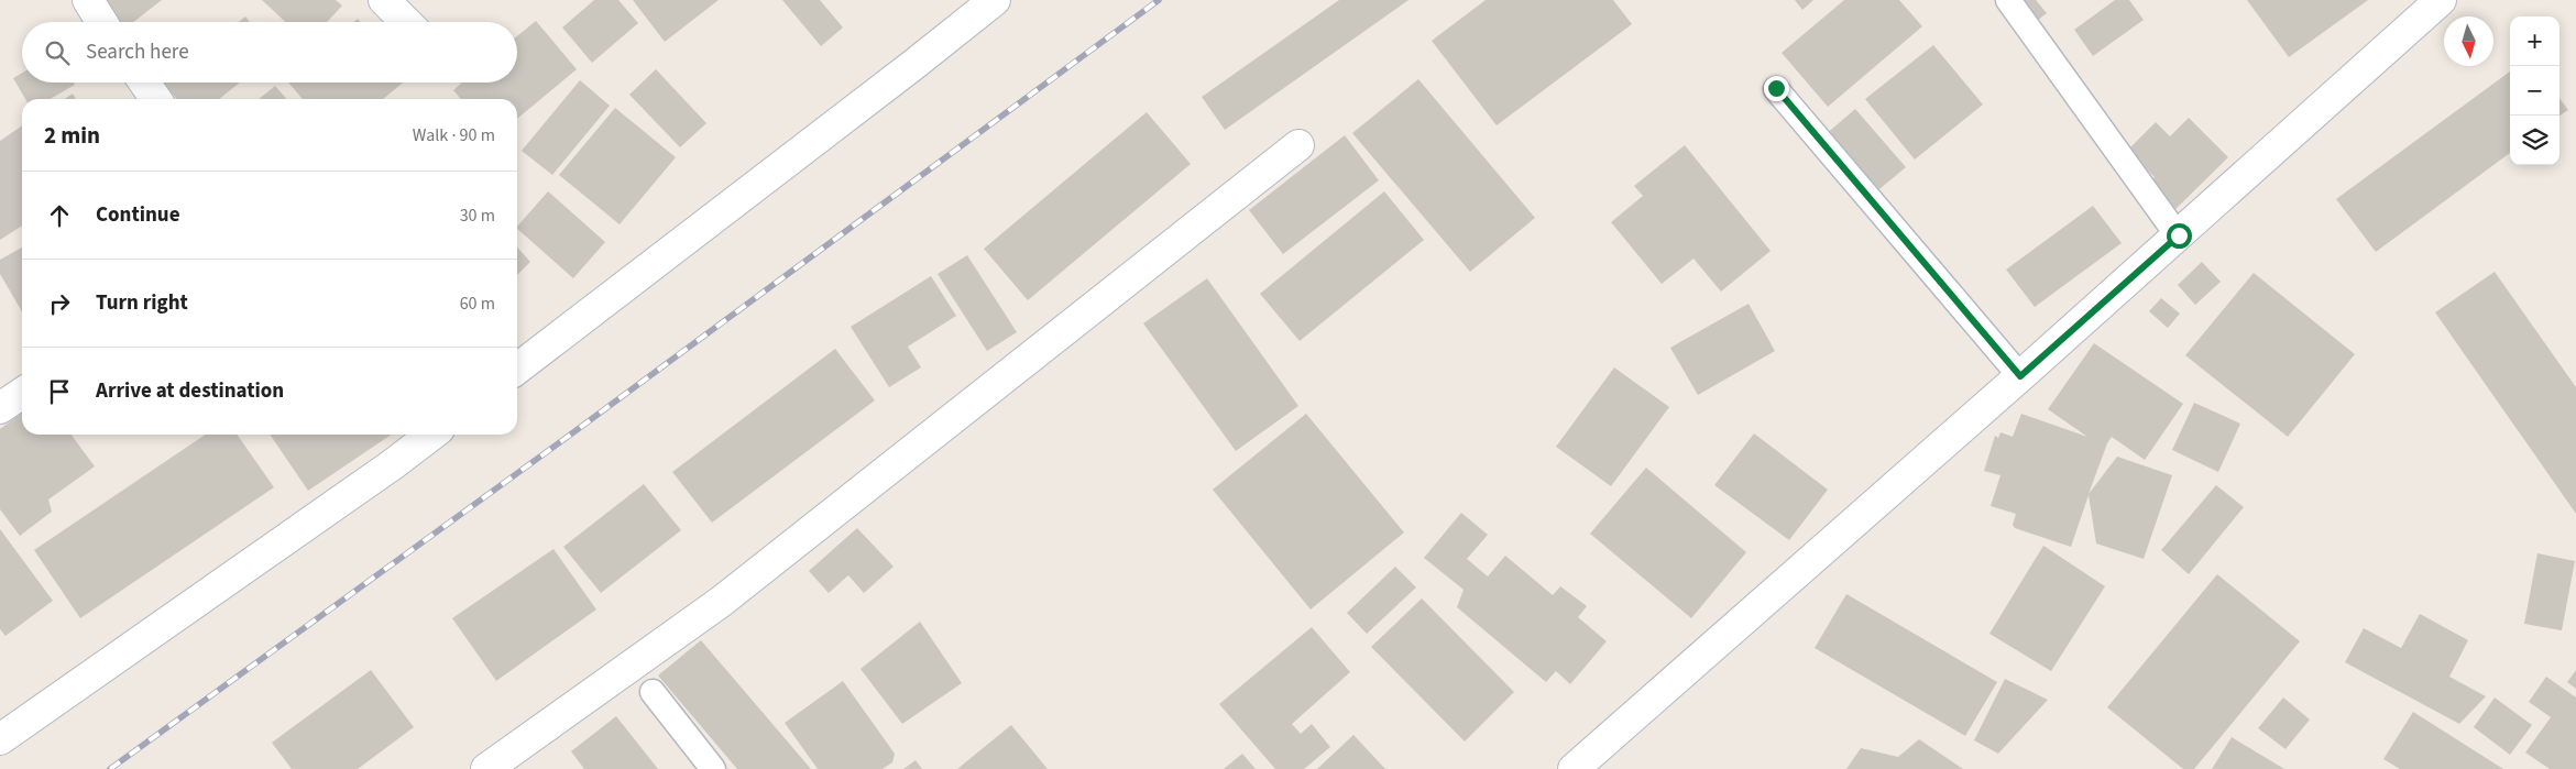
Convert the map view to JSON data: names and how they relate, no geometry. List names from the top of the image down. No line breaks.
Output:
{"north":"bottom","page":{"map_buttons":["+","−"],"search":"Search here","heading":["2 min","Walk · 90 m"],"list":[["Continue","30 m"],["Turn right","60 m"],"Arrive at destination"]}}
